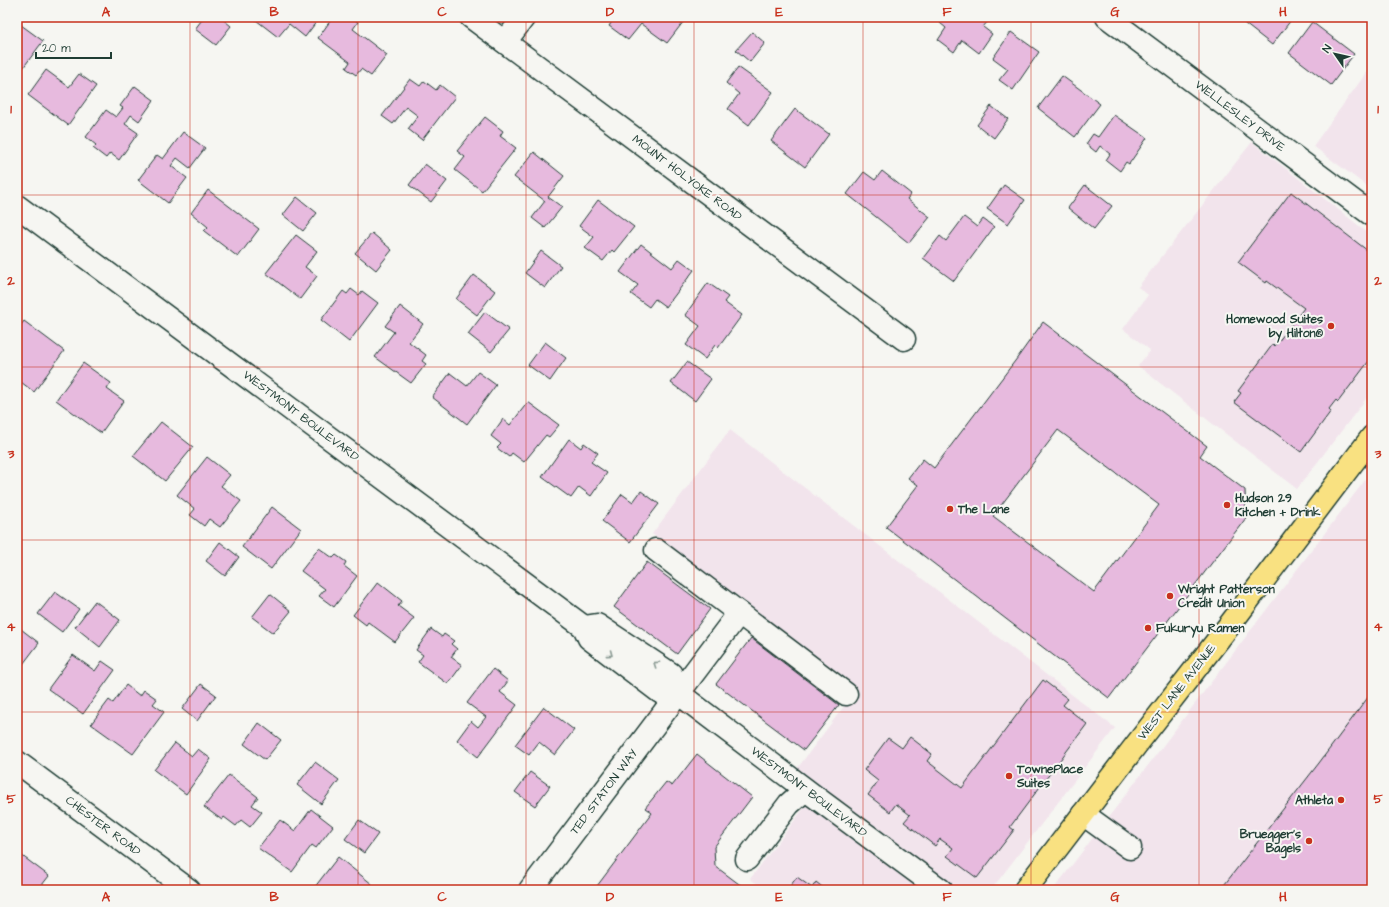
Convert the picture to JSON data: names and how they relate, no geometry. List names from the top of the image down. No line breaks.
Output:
{"streets":{"main road":["WEST LANE AVENUE"],"street":["WELLESLEY DRIVE","MOUNT HOLYOKE ROAD","WESTMONT BOULEVARD","TED STATON WAY","CHESTER ROAD"]},"crossings":[["WESTMONT BOULEVARD","TED STATON WAY"]],"places":["Homewood Suites by Hilton®","Hudson 29 Kitchen + Drink","The Lane","Wright Patterson Credit Union","Fukuryu Ramen","TownePlace Suites","Athleta","Bruegger's Bagels"],"scale_bar":"20 m","north":"top left","grid":{"columns":["A","B","C","D","E","F","G","H"],"rows":["1","2","3","4","5"]}}
